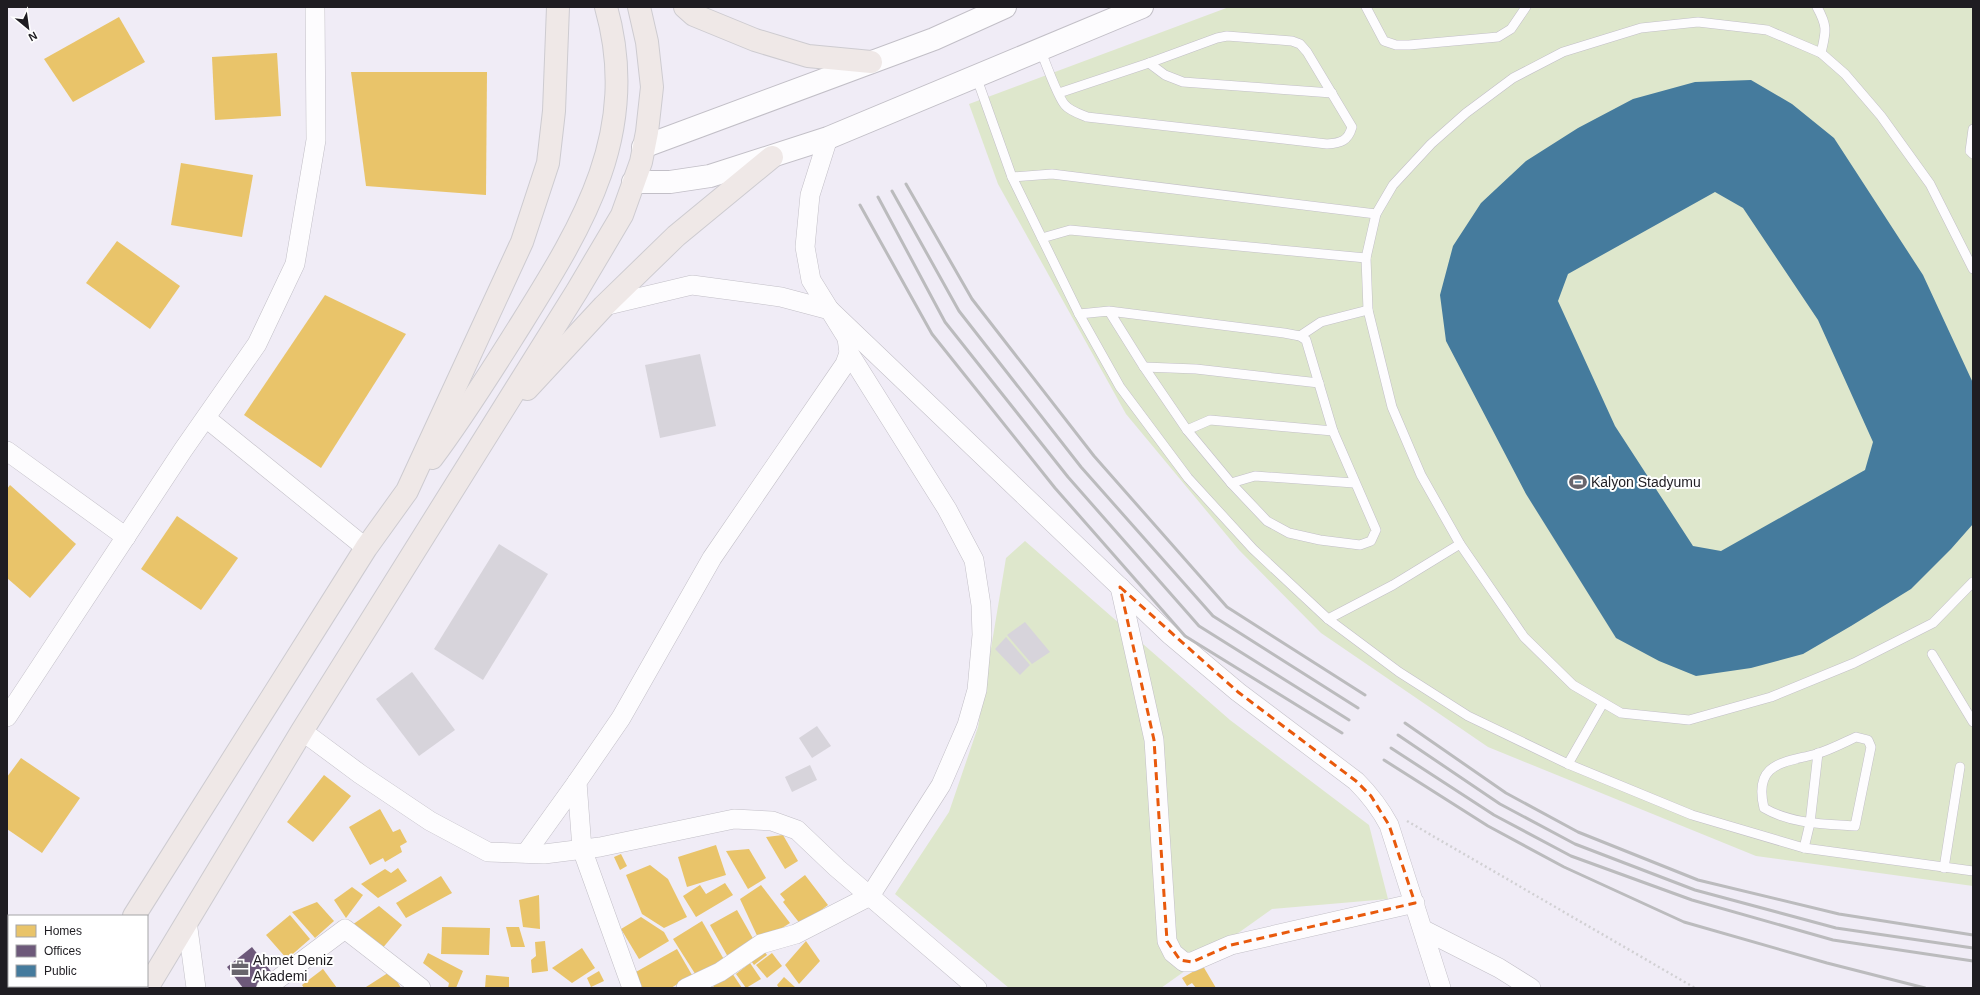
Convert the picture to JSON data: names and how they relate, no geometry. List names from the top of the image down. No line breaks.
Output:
{"places":{"sports":["Kalyon Stadyumu"],"office":["Ahmet Deniz Akademi"]},"legend":["Homes","Offices","Public"],"north":"bottom right"}
